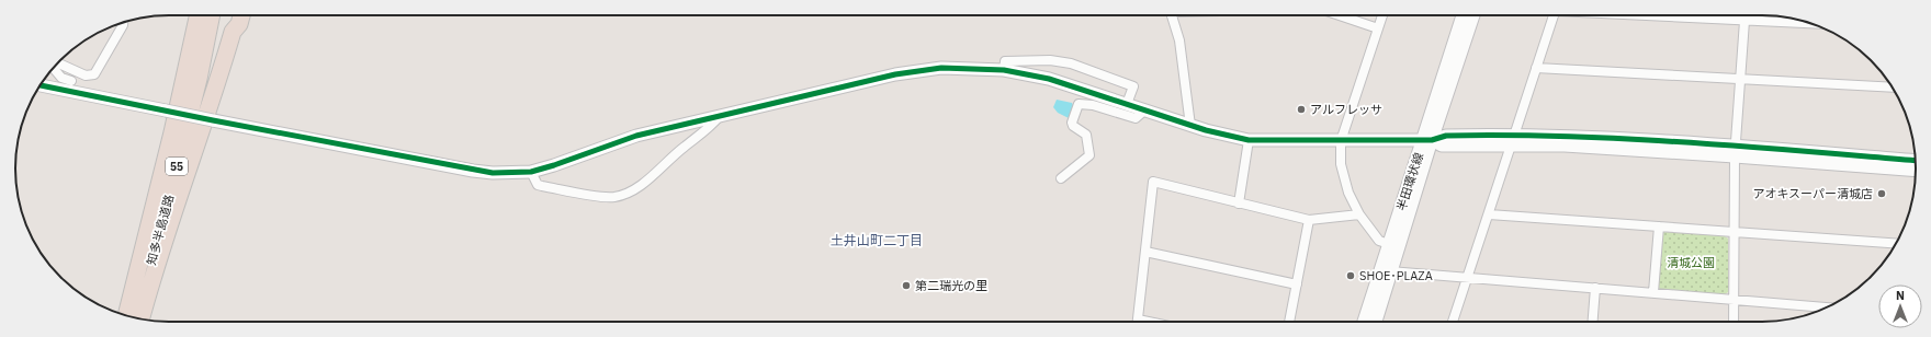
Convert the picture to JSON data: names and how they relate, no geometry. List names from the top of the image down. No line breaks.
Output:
{"streets":{"highway":["55","知多半島道路"],"street":["半田環状線"]},"districts":["土井山町二丁目"],"parks":["清城公園"],"places":["アルフレッサ","アオキスーパー清城店","SHOE･PLAZA","第二瑞光の里"],"north":"top"}
